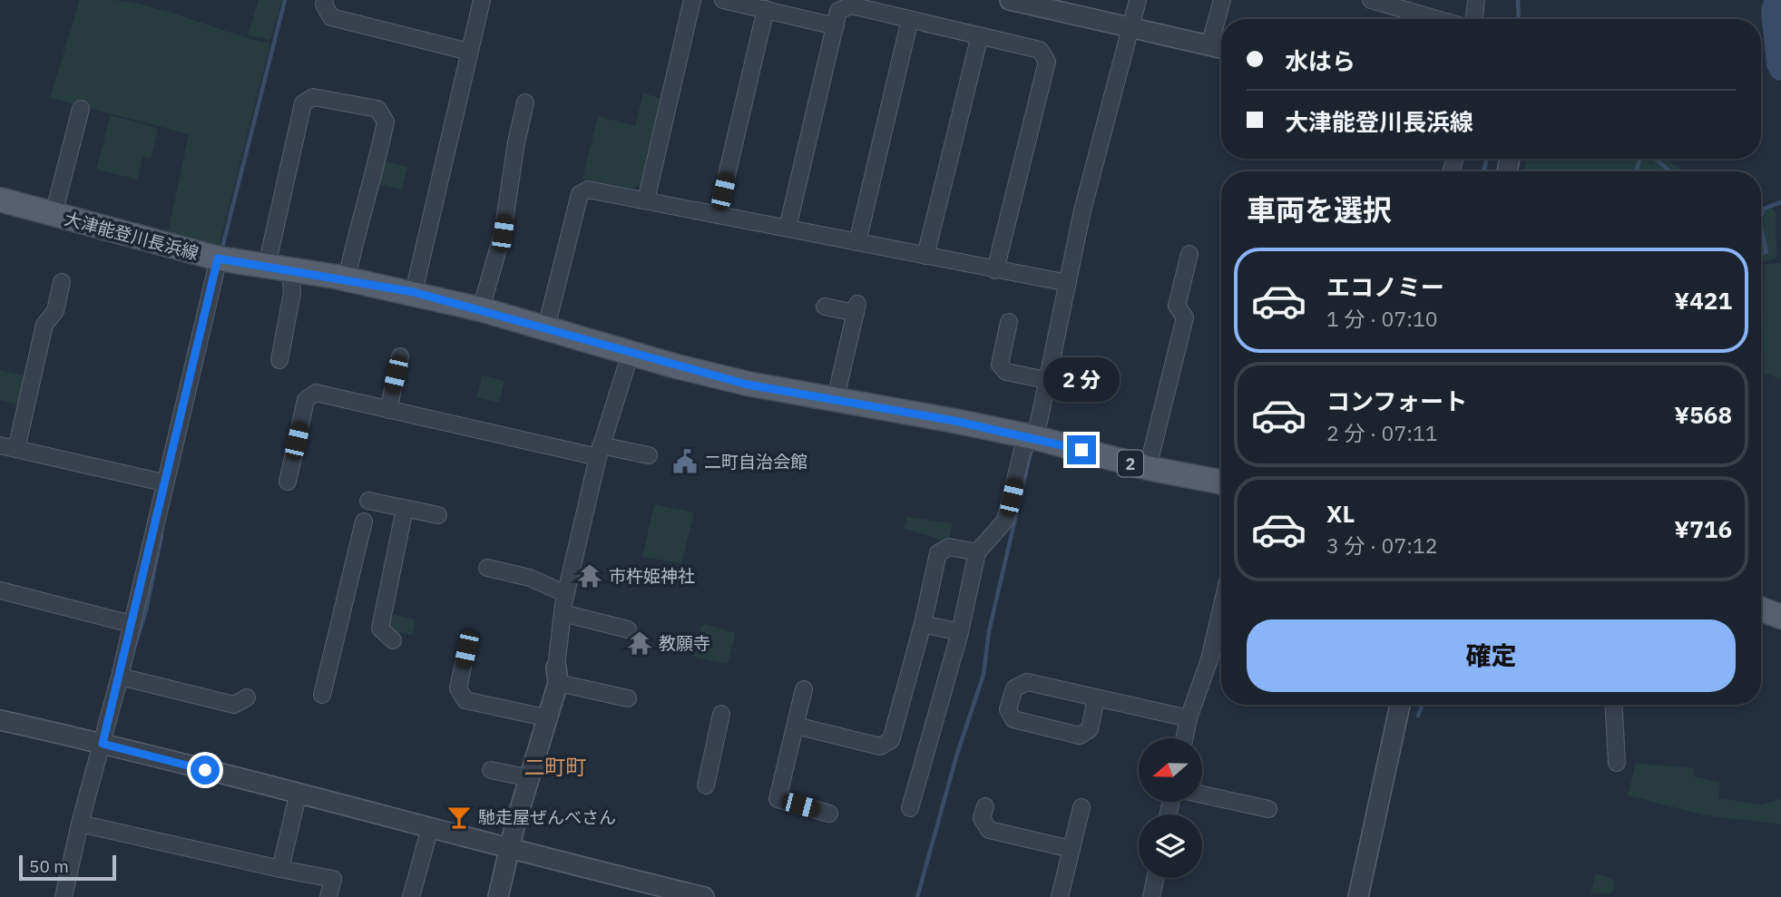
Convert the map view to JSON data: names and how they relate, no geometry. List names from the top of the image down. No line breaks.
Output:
{"streets":{"main road":["大津能登川長浜線","2"]},"districts":["二町町"],"places":{"public building":["二町自治会館"],"temple":["市杵姫神社","教願寺"],"bar":["馳走屋ぜんべさん"]},"scale_bar":"50 m","north":"left","page":{"banner":["水はら","大津能登川長浜線"],"heading":"車両を選択","list":[{"name":"エコノミー","note":"1 分 · 07:10","value":"¥421"},{"name":"コンフォート","note":"2 分 · 07:11","value":"¥568"},{"name":"XL","note":"3 分 · 07:12","value":"¥716"}],"bubble":"2 分","buttons":"確定","scale":"50 m"}}
